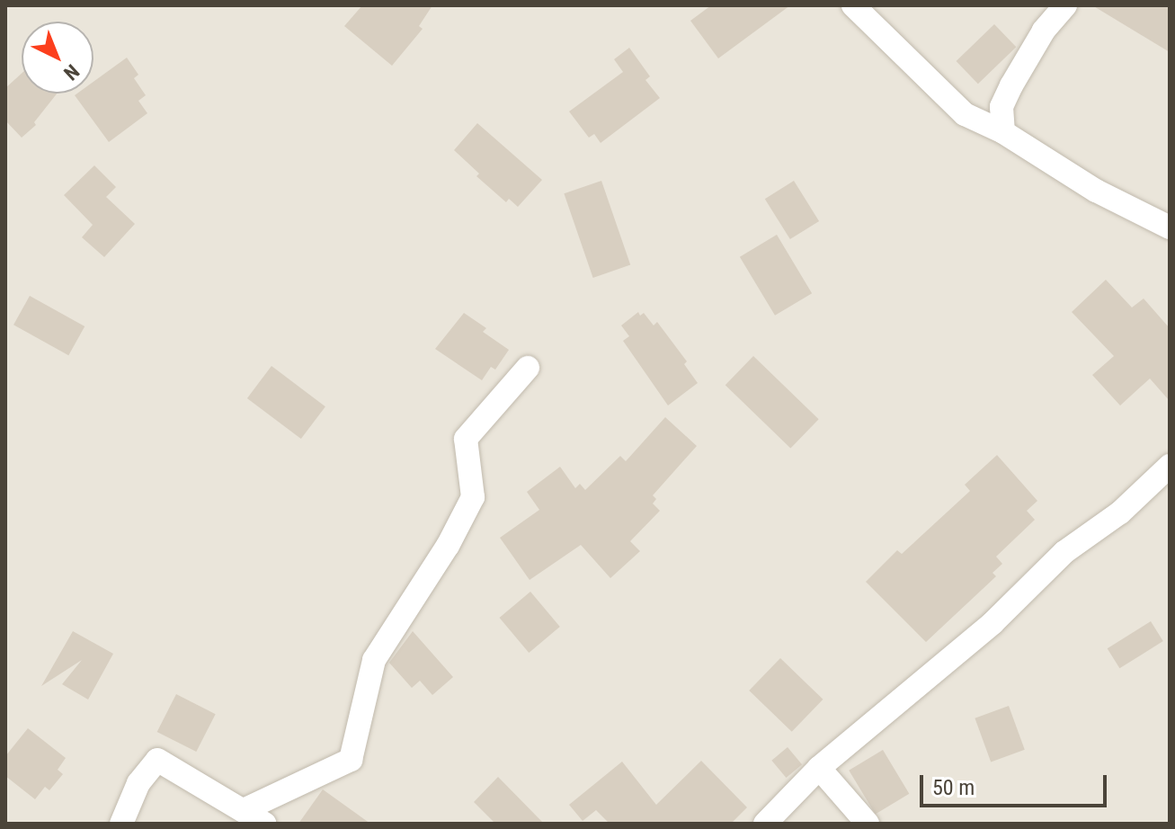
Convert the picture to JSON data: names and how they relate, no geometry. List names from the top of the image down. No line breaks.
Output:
{"scale_bar":"50 m","north":"bottom right"}
